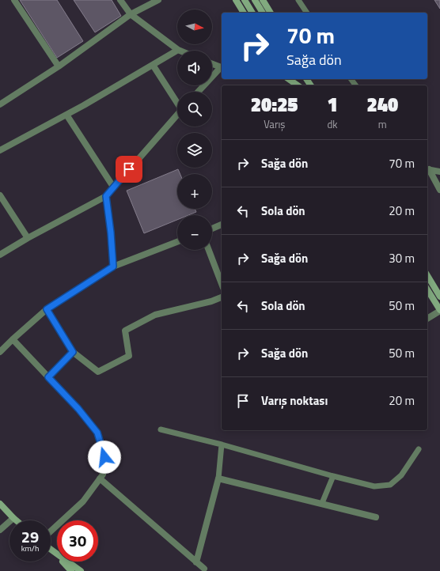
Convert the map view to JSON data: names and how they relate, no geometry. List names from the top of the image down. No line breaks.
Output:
{"north":"right","page":{"map_buttons":["+","−"],"turn":["70 m","Sağa dön"],"eta":["20:25","Varış","1","dk","240","m"],"list":[{"name":"Sağa dön","value":"70 m"},{"name":"Sola dön","value":"20 m"},{"name":"Sağa dön","value":"30 m"},{"name":"Sola dön","value":"50 m"},{"name":"Sağa dön","value":"50 m"},{"name":"Varış noktası","value":"20 m"}],"speed":"29 km/h","limit":"30"}}
